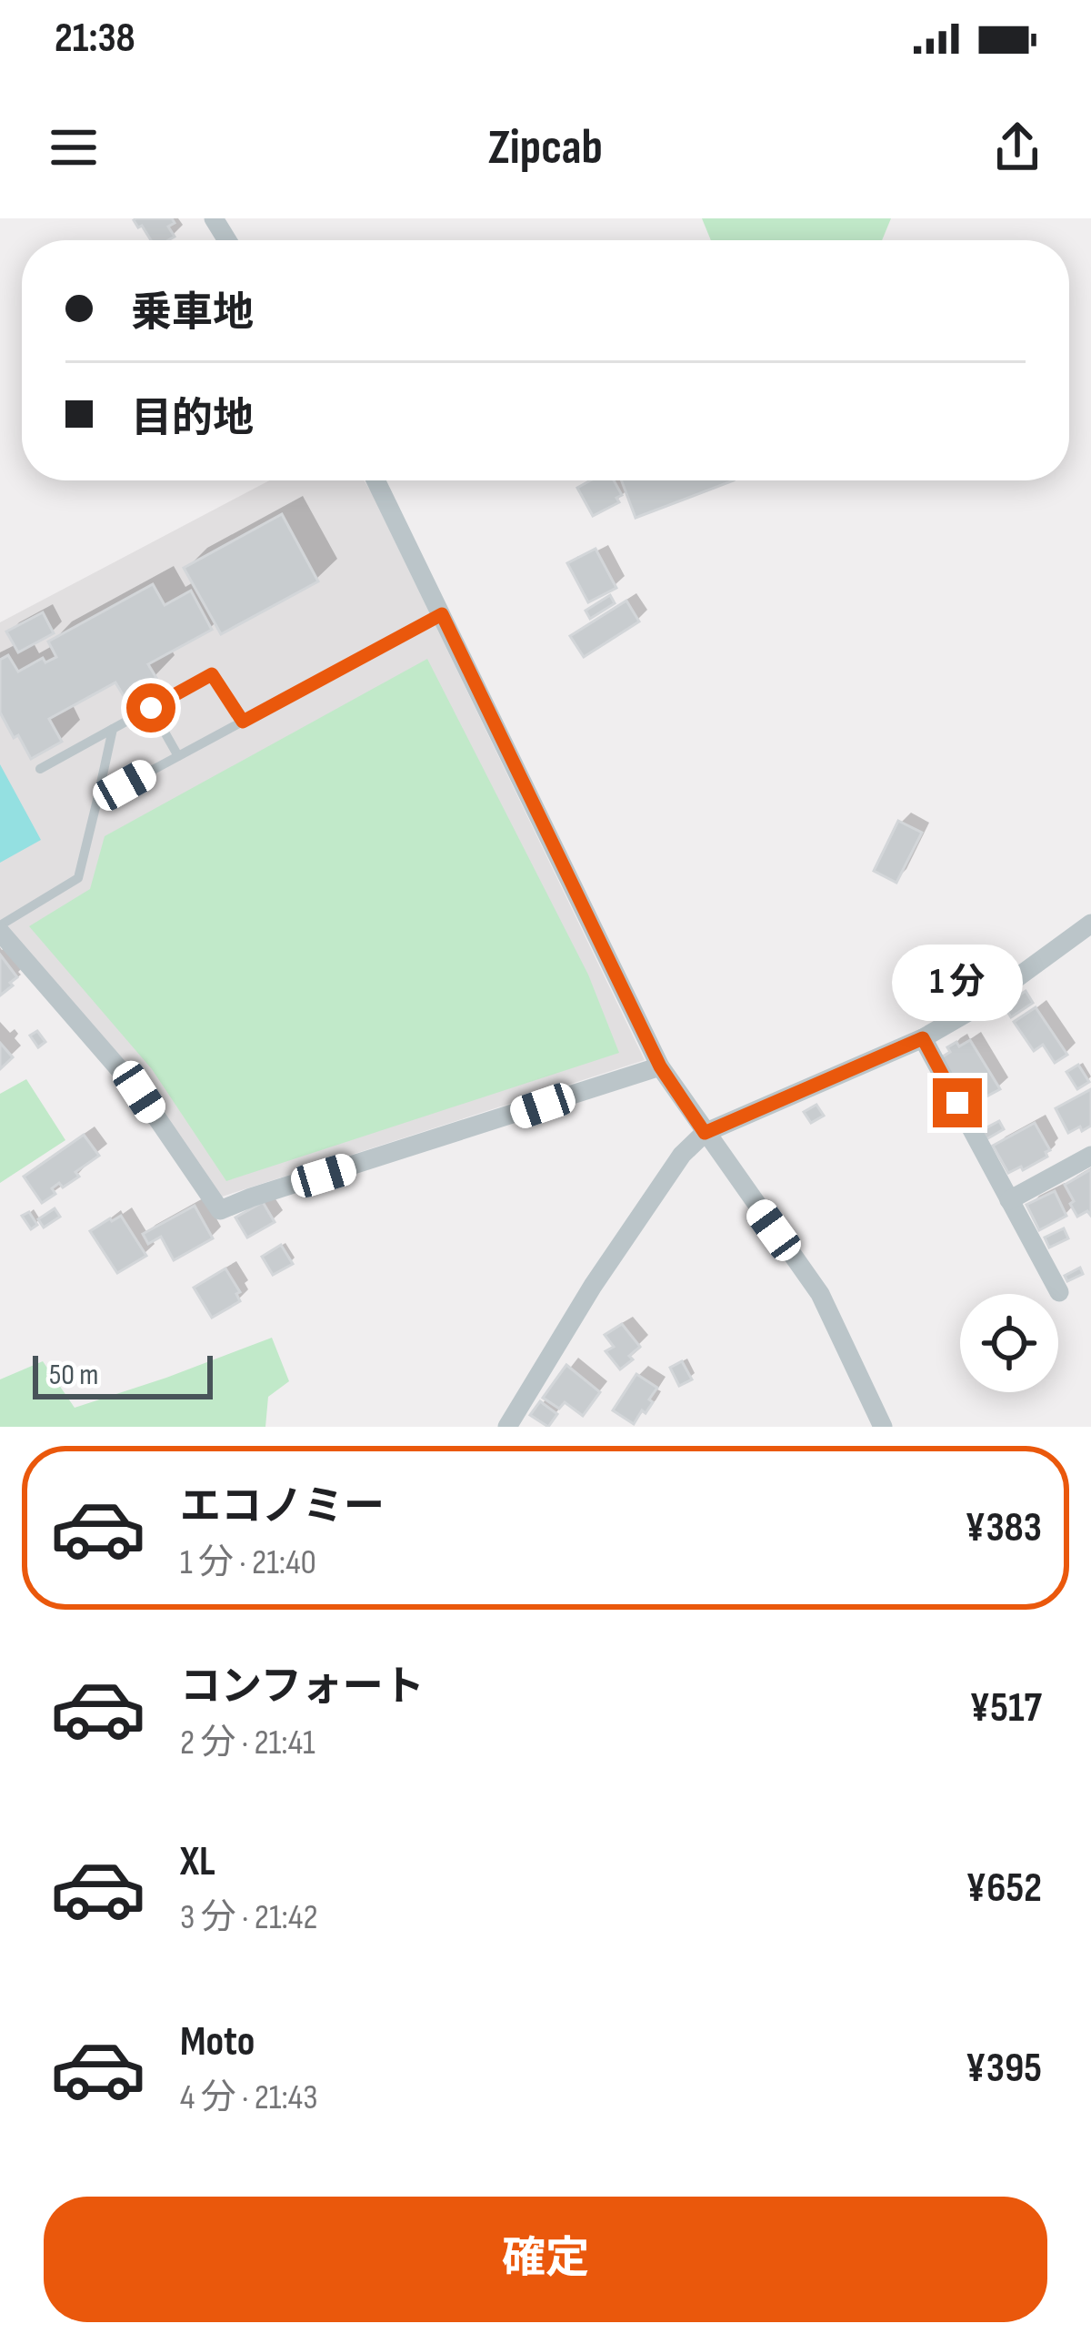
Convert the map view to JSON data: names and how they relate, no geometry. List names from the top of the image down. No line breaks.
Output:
{"scale_bar":"50 m","page":{"status":"21:38","header":"Zipcab","banner":["乗車地","目的地"],"bubble":"1 分","scale":"50 m","list":[{"name":"エコノミー","note":"1 分 · 21:40","value":"¥383"},{"name":"コンフォート","note":"2 分 · 21:41","value":"¥517"},{"name":"XL","note":"3 分 · 21:42","value":"¥652"},{"name":"Moto","note":"4 分 · 21:43","value":"¥395"}],"buttons":"確定"}}
